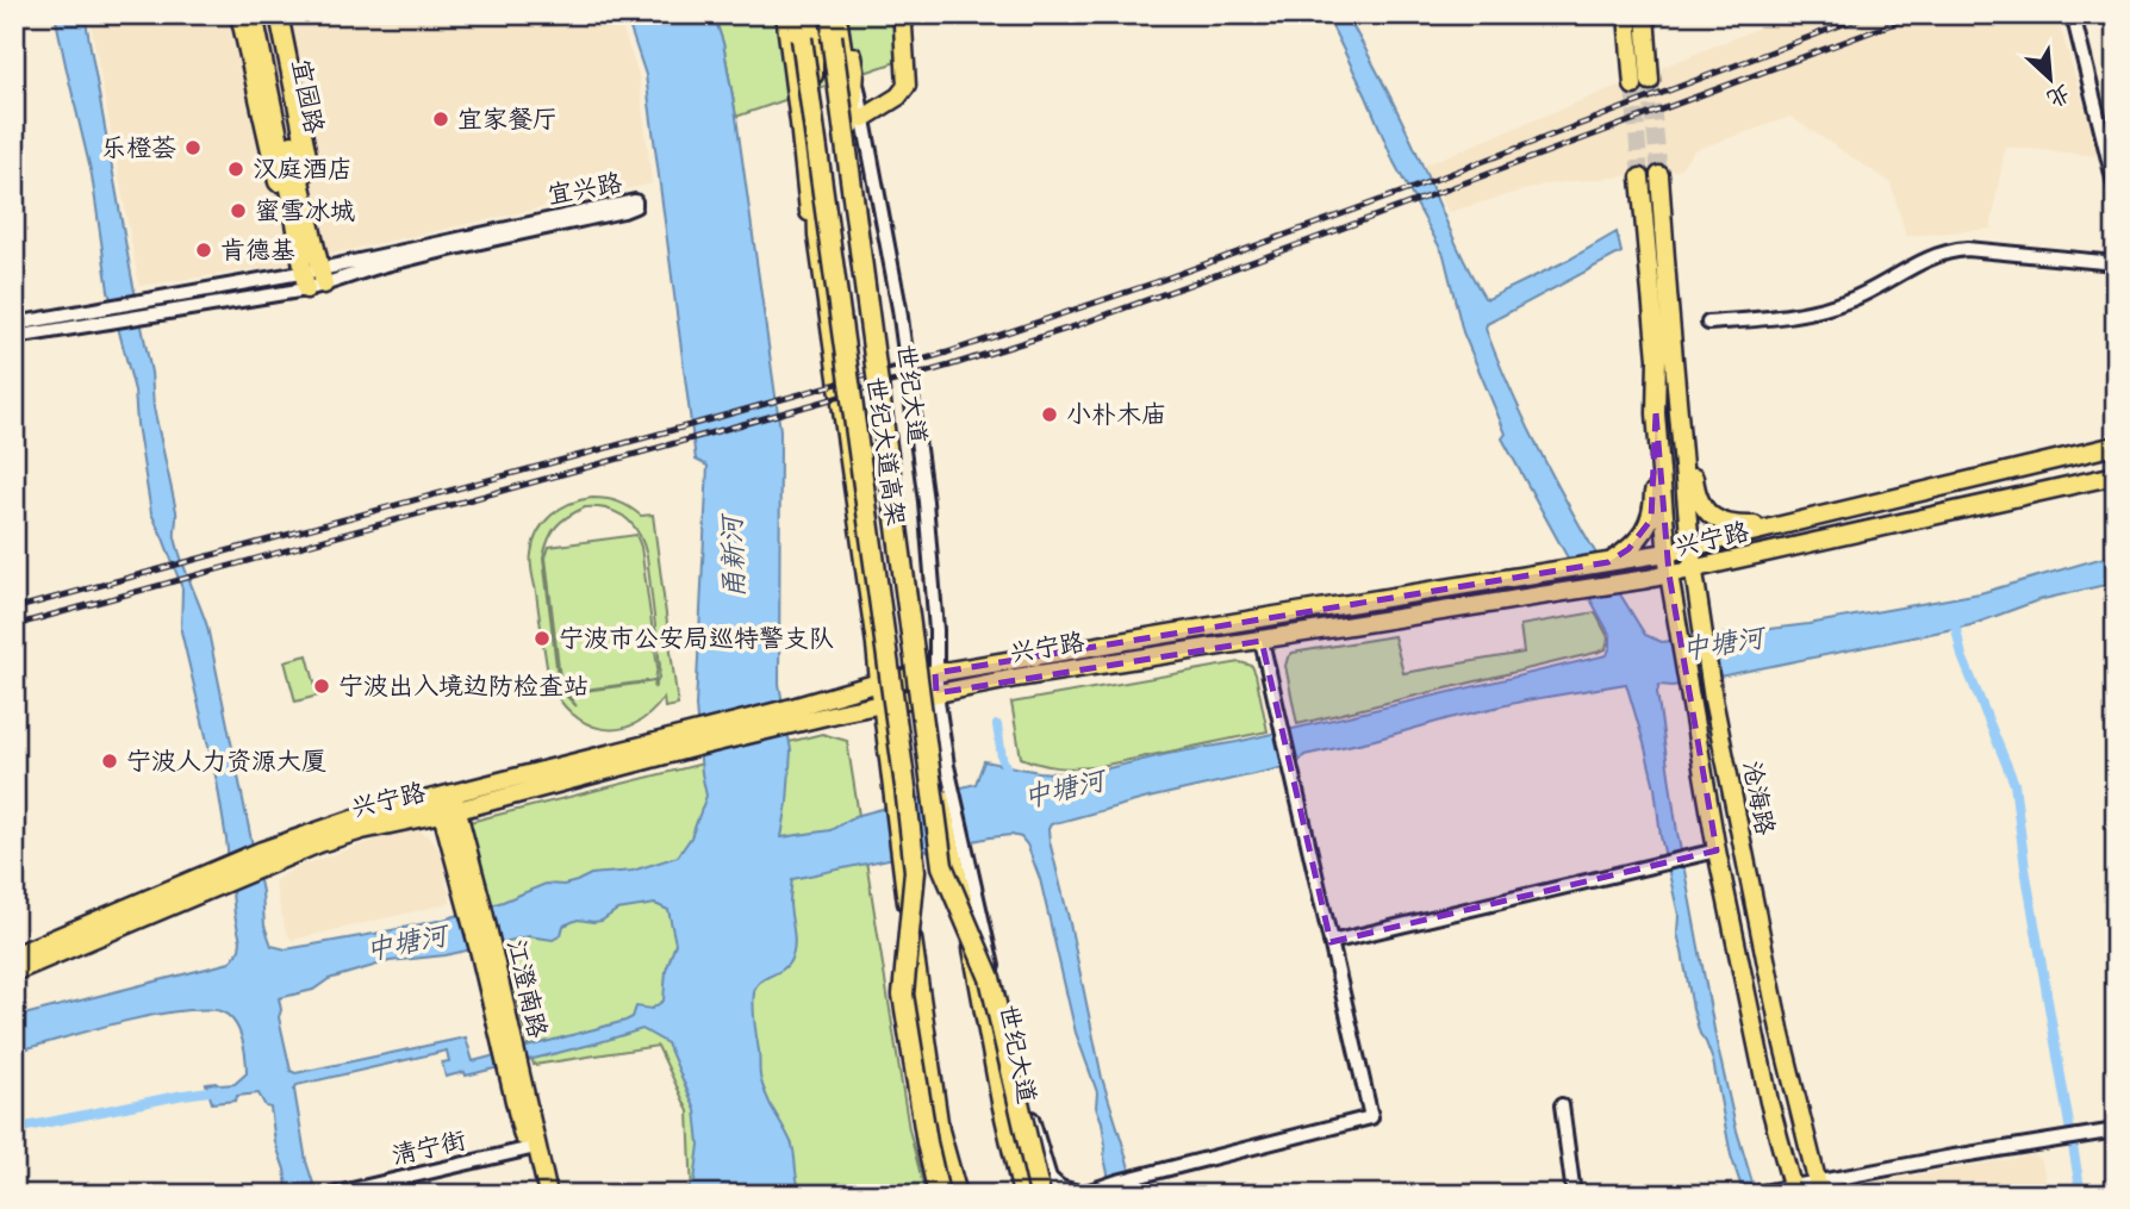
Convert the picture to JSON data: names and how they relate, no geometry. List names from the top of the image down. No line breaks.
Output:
{"streets":{"highway":["世纪大道高架"],"main road":["宜园路","世纪大道","兴宁路","沧海路","江澄南路"],"street":["宜兴路","清宁街"]},"crossings":[["宜园路","宜兴路"],["世纪大道","世纪大道高架"],["世纪大道","兴宁路"],["兴宁路","沧海路"],["兴宁路","江澄南路"],["江澄南路","清宁街"]],"water":["甬新河","中塘河"],"places":["宜家餐厅","乐橙荟","汉庭酒店","蜜雪冰城","肯德基","小朴木庙","宁波市公安局巡特警支队","宁波出入境边防检查站","宁波人力资源大厦"],"north":"bottom right"}
